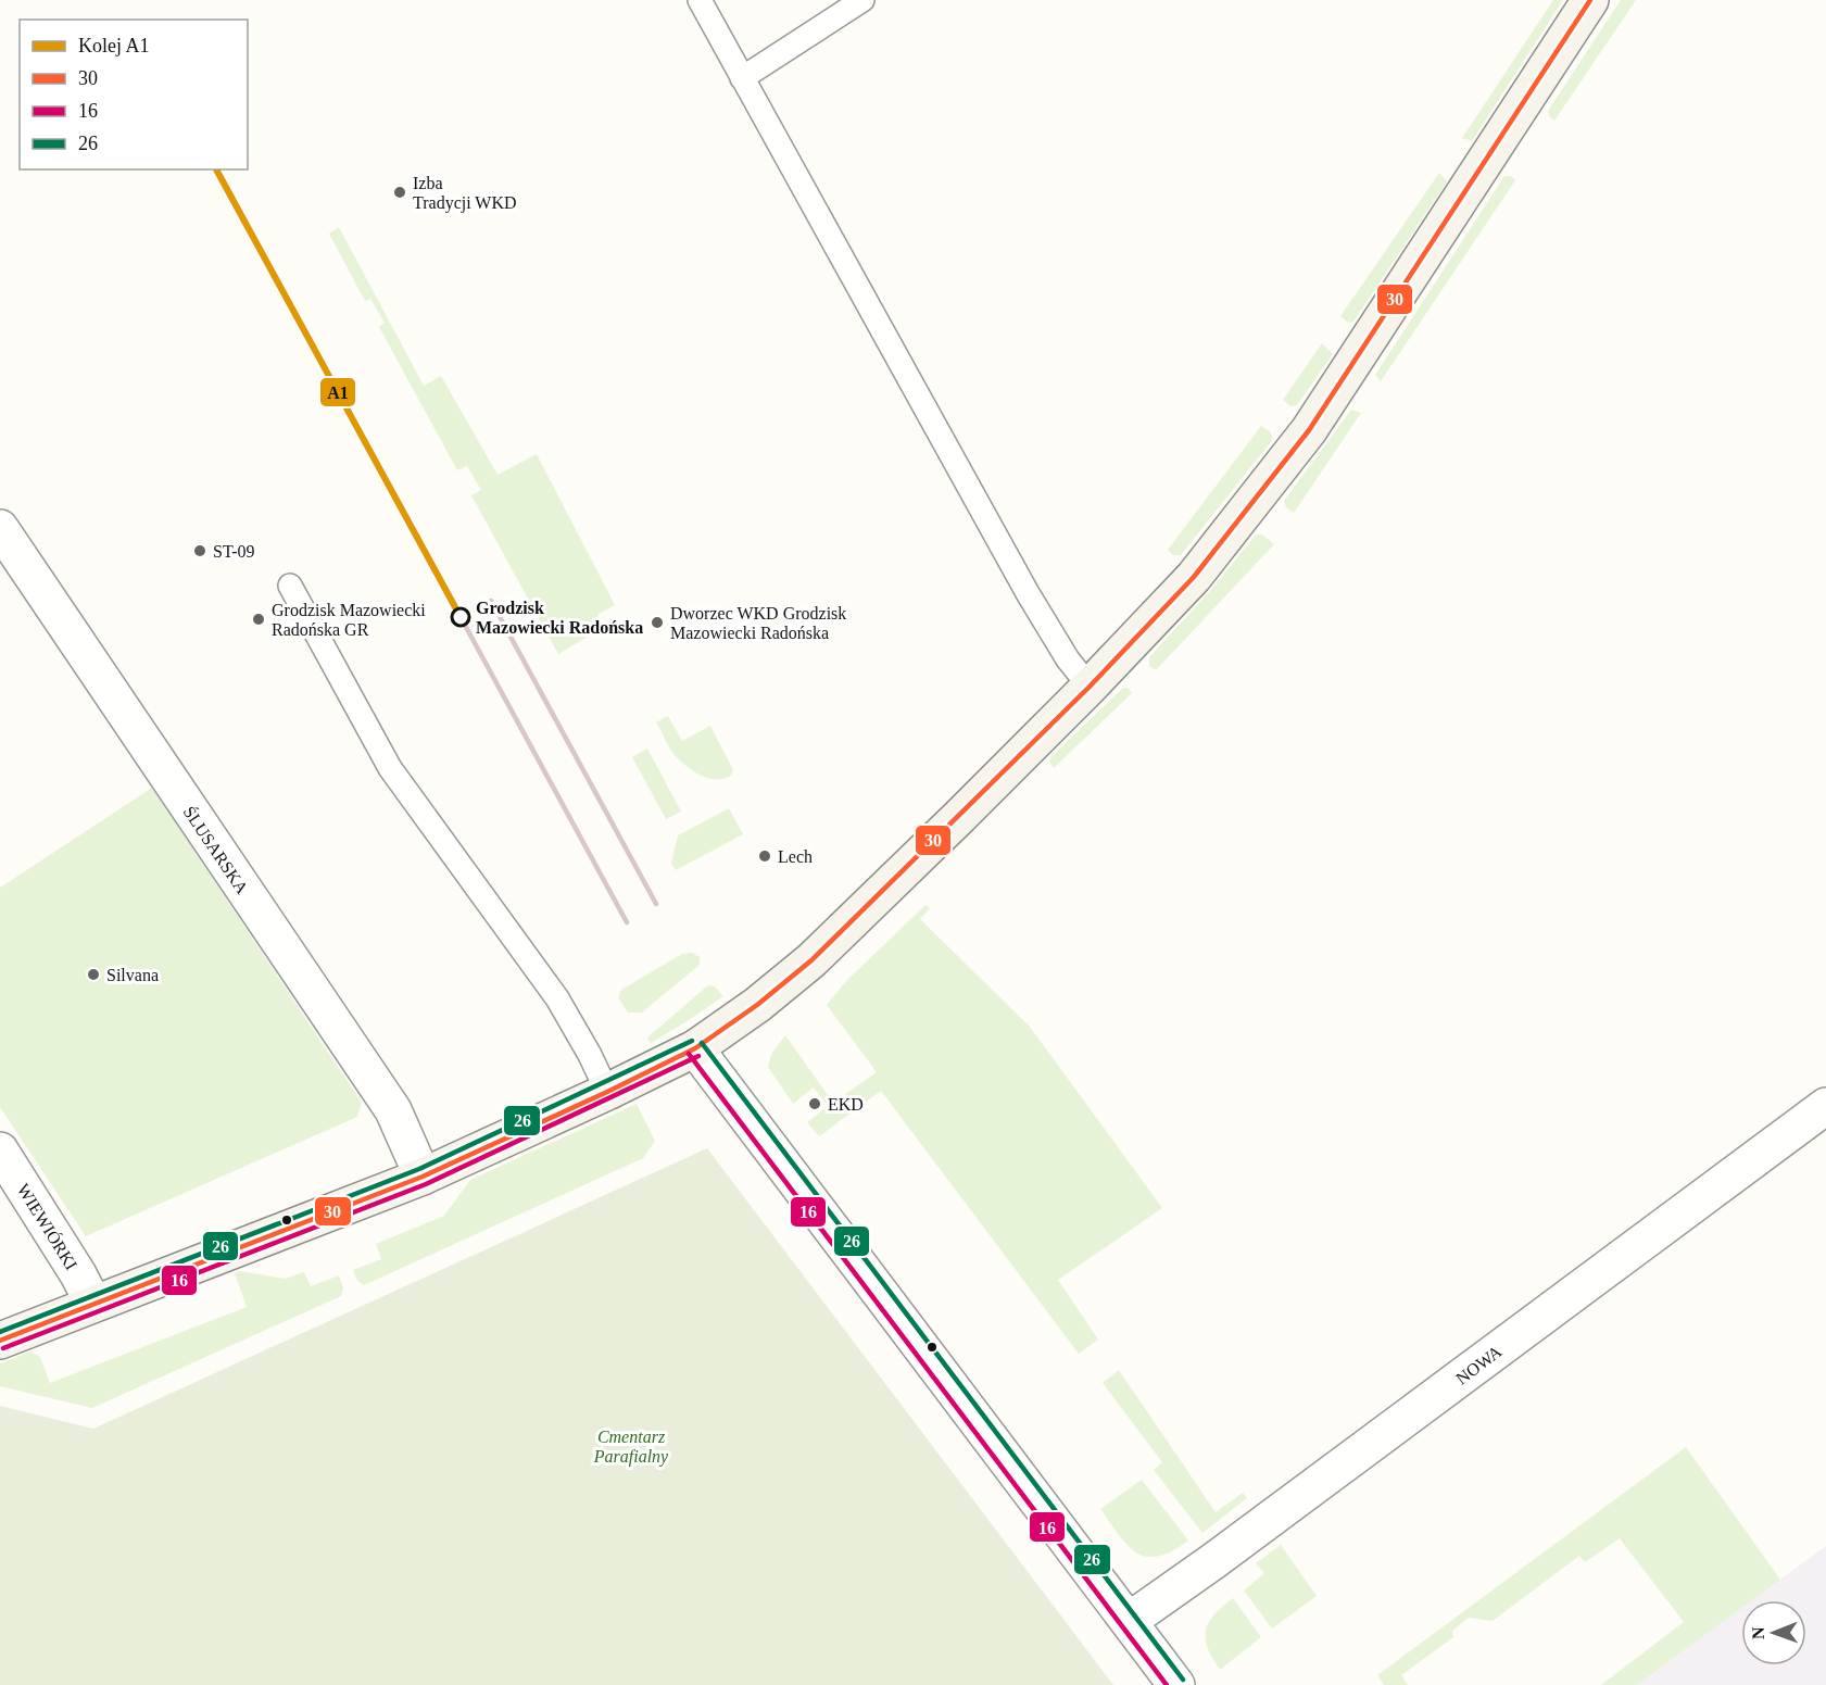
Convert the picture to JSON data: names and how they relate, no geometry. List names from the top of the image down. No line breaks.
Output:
{"streets":{"street":["ŚLUSARSKA","WIEWIÓRKI","NOWA"]},"parks":["Cmentarz Parafialny"],"places":["Izba Tradycji WKD","ST-09","Grodzisk Mazowiecki Radońska","Grodzisk Mazowiecki Radońska GR","Dworzec WKD Grodzisk Mazowiecki Radońska","Lech","Silvana","EKD"],"lines":["transit line 30","rail line A1","transit line 26","transit line 16"],"legend":["Kolej A1","30","16","26"],"north":"left"}
